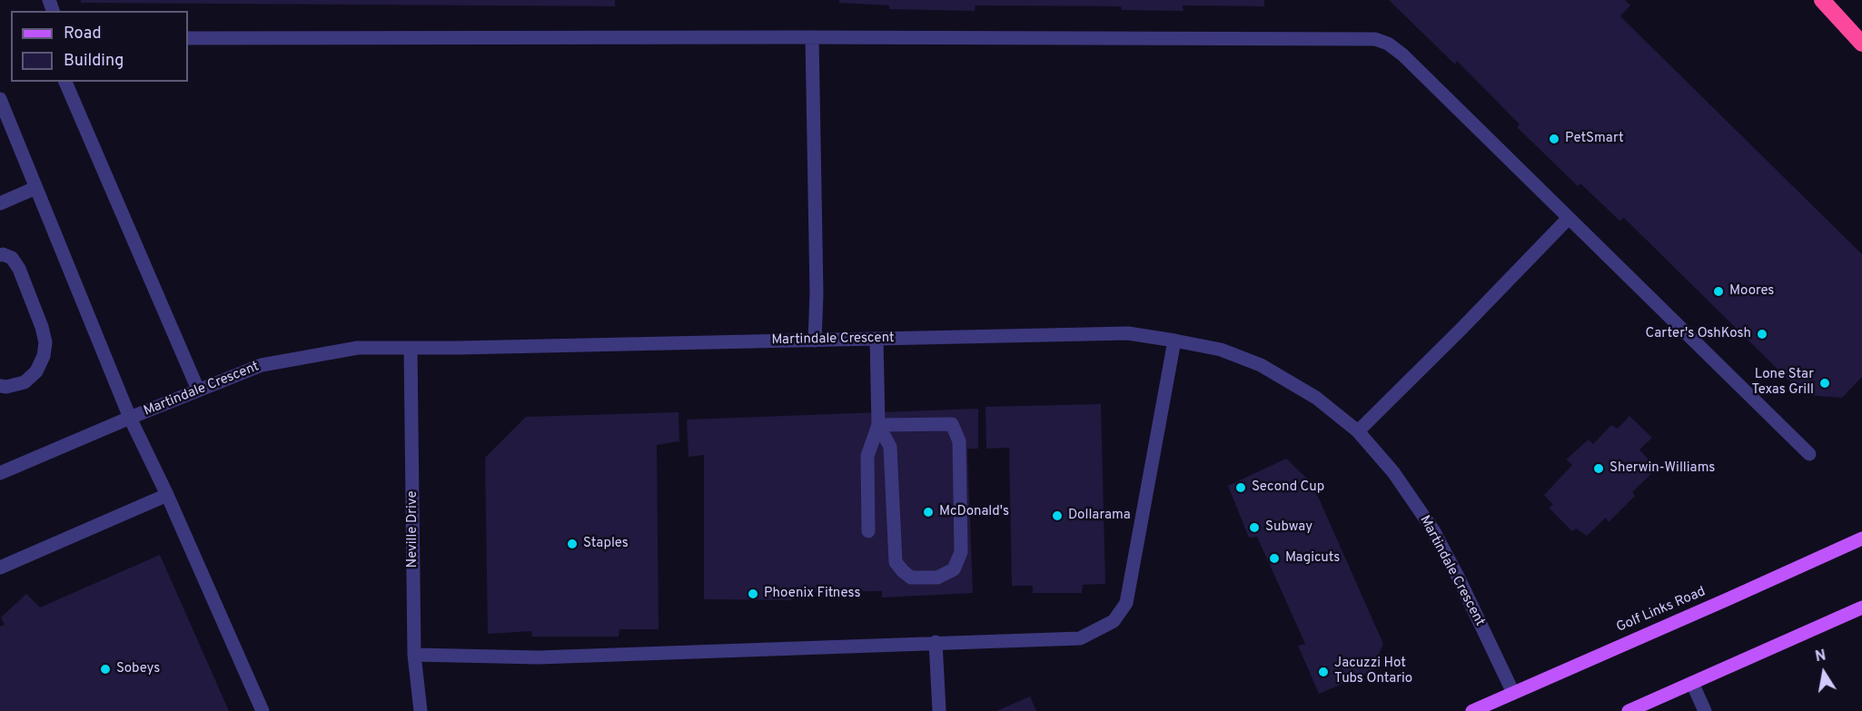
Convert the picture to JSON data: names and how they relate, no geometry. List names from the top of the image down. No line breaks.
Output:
{"streets":{"main road":["Golf Links Road"],"street":["Martindale Crescent","Neville Drive"]},"crossings":[["Martindale Crescent","Neville Drive"],["Martindale Crescent","Golf Links Road"]],"places":["PetSmart","Moores","Carter's OshKosh","Lone Star Texas Grill","Sherwin-Williams","Second Cup","McDonald's","Dollarama","Subway","Staples","Magicuts","Phoenix Fitness","Sobeys","Jacuzzi Hot Tubs Ontario"],"legend":["Road","Building"],"north":"top"}
